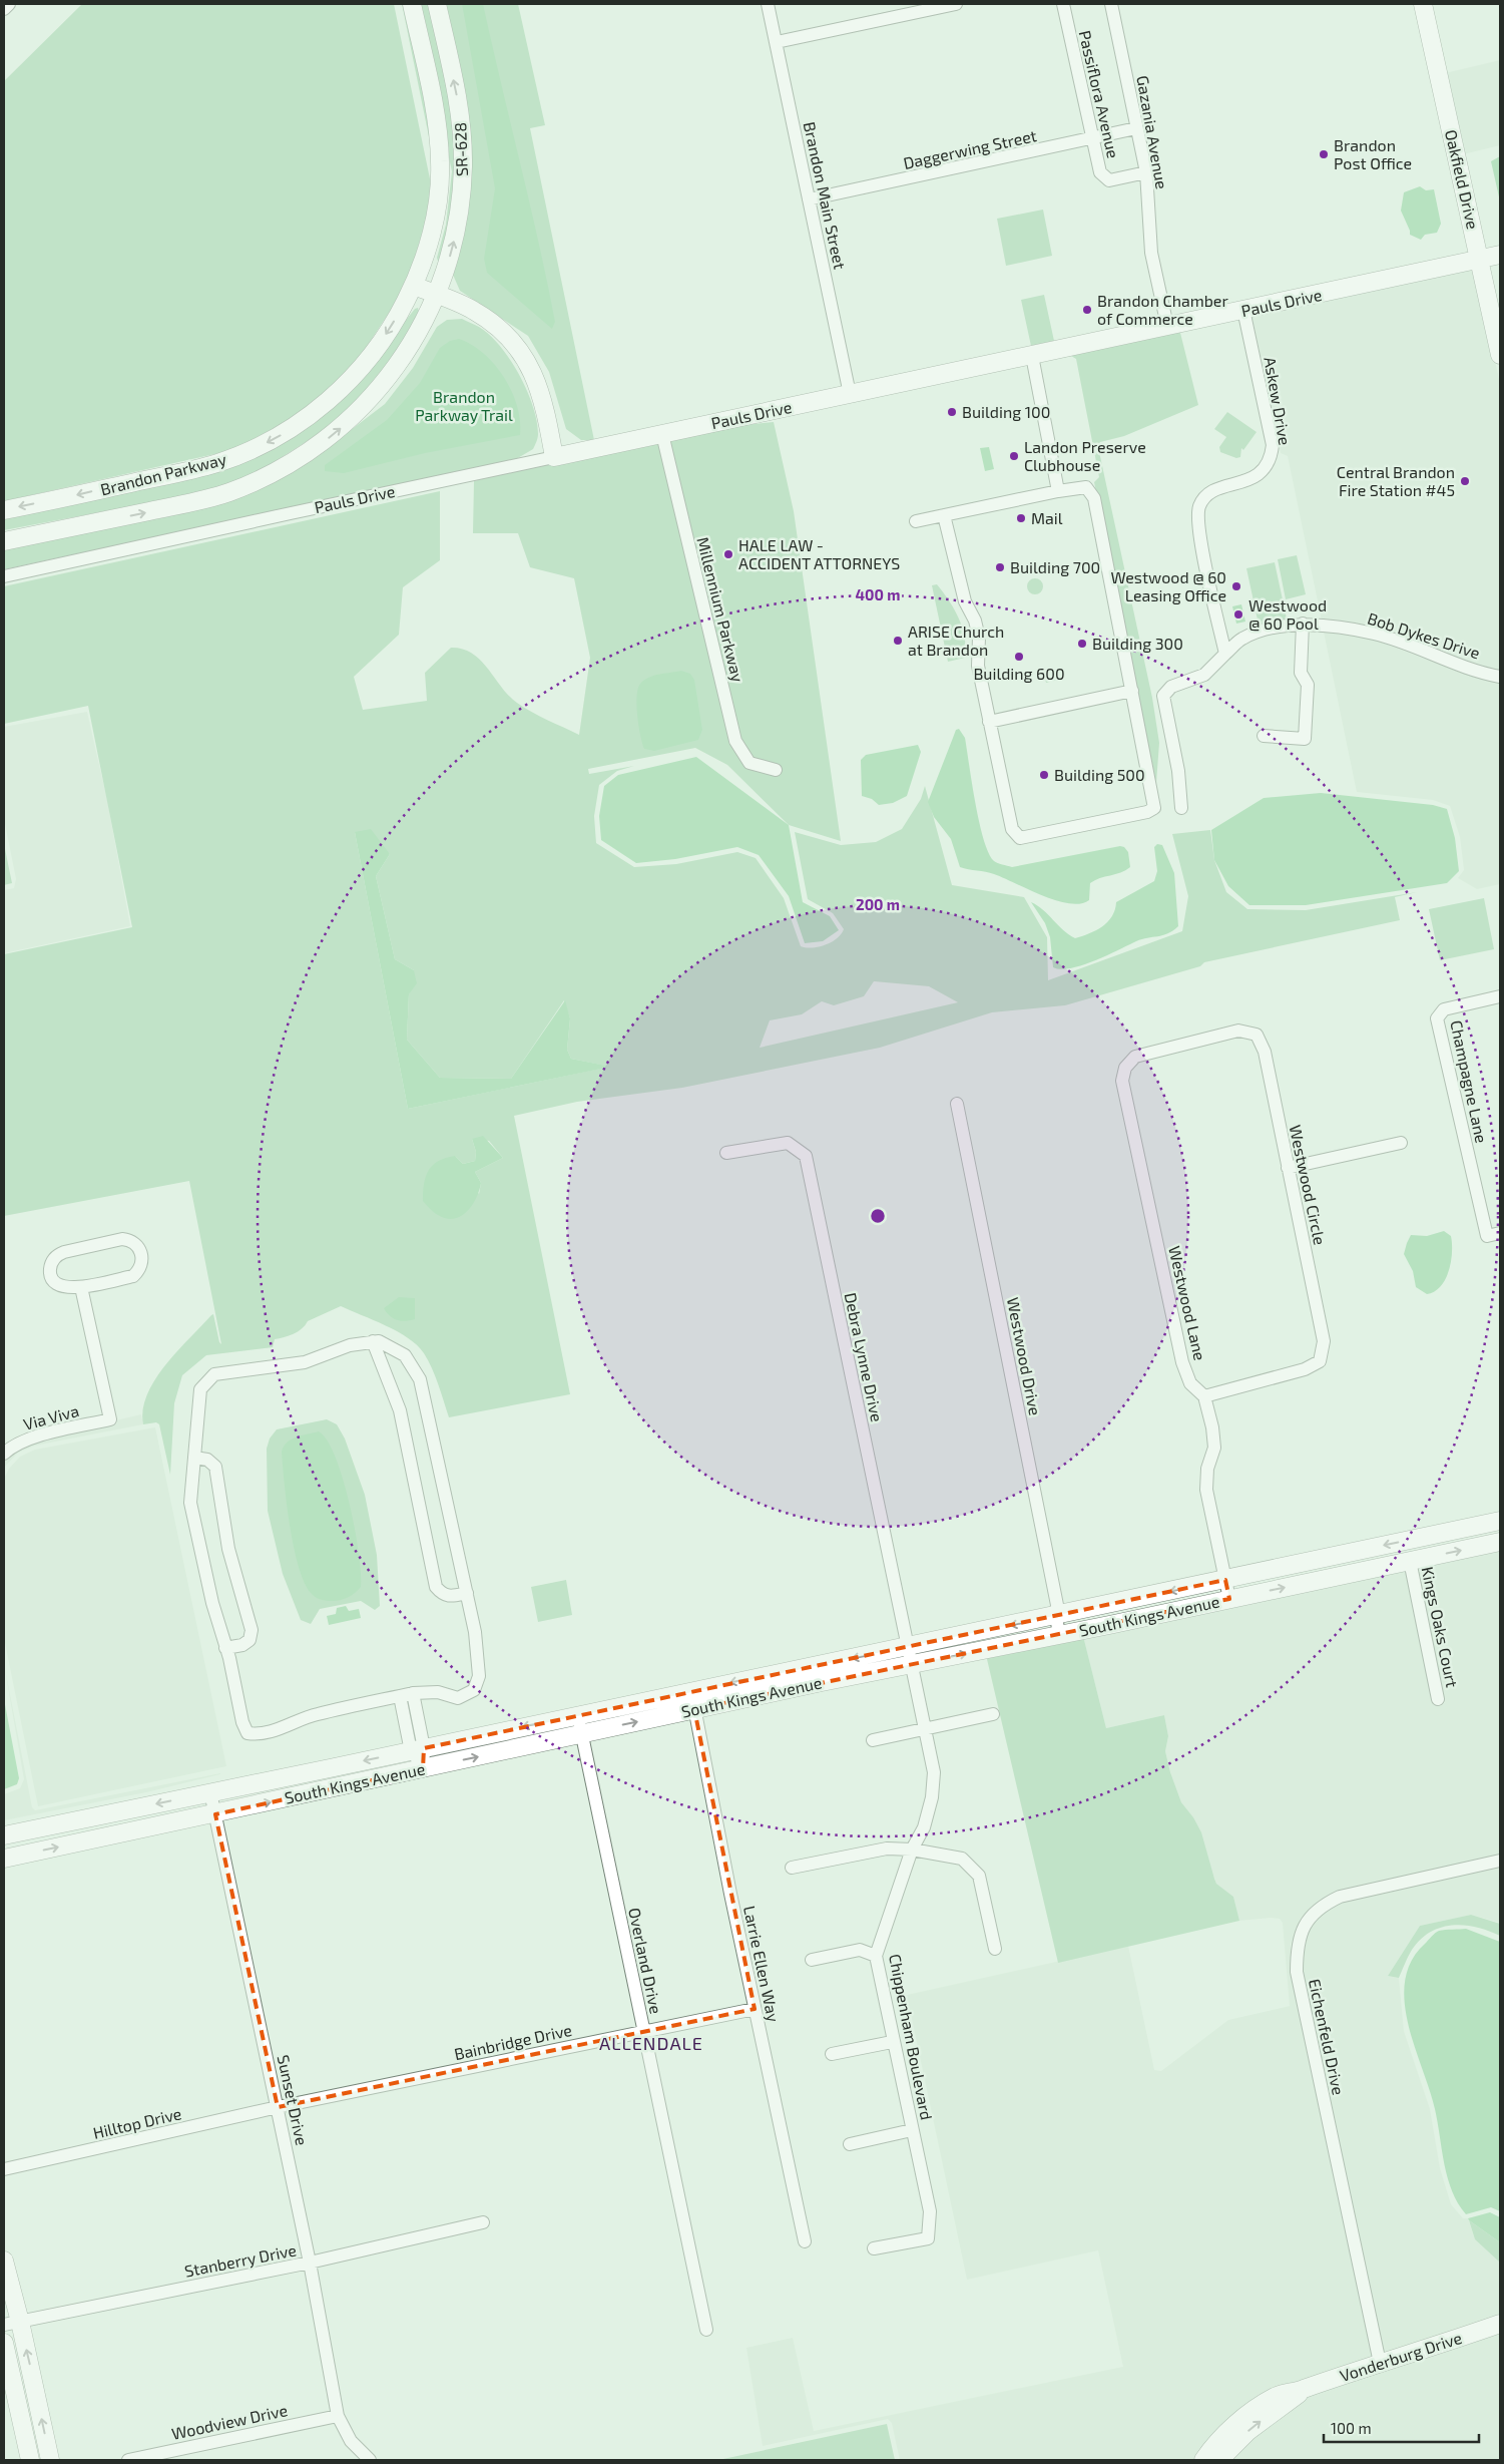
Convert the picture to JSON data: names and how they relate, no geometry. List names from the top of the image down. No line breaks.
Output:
{"streets":{"main road":["SR-628","Oakfield Drive","Pauls Drive","Brandon Parkway","South Kings Avenue","Vonderburg Drive"],"street":["Passiflora Avenue","Gazania Avenue","Daggerwing Street","Brandon Main Street","Askew Drive","Millennium Parkway","Bob Dykes Drive","Champagne Lane","Westwood Circle","Westwood Lane","Westwood Drive","Debra Lynne Drive","Via Viva","Kings Oaks Court","Overland Drive","Larrie Ellen Way","Chippenham Boulevard","Eichenfeld Drive","Bainbridge Drive","Sunset Drive","Hilltop Drive","Stanberry Drive","Woodview Drive"]},"crossings":[["Passiflora Avenue","Gazania Avenue"],["Passiflora Avenue","Daggerwing Street"],["Gazania Avenue","Daggerwing Street"],["Gazania Avenue","Pauls Drive"],["SR-628","Brandon Parkway"],["Daggerwing Street","Brandon Main Street"],["Oakfield Drive","Pauls Drive"],["Brandon Main Street","Pauls Drive"],["Pauls Drive","Askew Drive"],["Pauls Drive","Millennium Parkway"],["Askew Drive","Bob Dykes Drive"],["Westwood Circle","Westwood Lane"],["Westwood Lane","South Kings Avenue"],["Westwood Drive","South Kings Avenue"],["Debra Lynne Drive","South Kings Avenue"],["Debra Lynne Drive","Chippenham Boulevard"],["South Kings Avenue","Kings Oaks Court"],["South Kings Avenue","Overland Drive"],["South Kings Avenue","Larrie Ellen Way"],["South Kings Avenue","Chippenham Boulevard"],["South Kings Avenue","Sunset Drive"],["Overland Drive","Bainbridge Drive"],["Larrie Ellen Way","Bainbridge Drive"],["Eichenfeld Drive","Vonderburg Drive"],["Bainbridge Drive","Sunset Drive"],["Bainbridge Drive","Hilltop Drive"],["Sunset Drive","Hilltop Drive"],["Sunset Drive","Stanberry Drive"],["Sunset Drive","Woodview Drive"]],"one_way":["SR-628"],"districts":["ALLENDALE"],"parks":["Brandon Parkway Trail"],"places":["Brandon Post Office","Brandon Chamber of Commerce","Building 100","Landon Preserve Clubhouse","Central Brandon Fire Station #45","Mail","HALE LAW - ACCIDENT ATTORNEYS","Building 700","Westwood @ 60 Leasing Office","Westwood @ 60 Pool","ARISE Church at Brandon","Building 300","Building 600","Building 500"],"scale_bar":"100 m","rings":["400 m","200 m"]}
